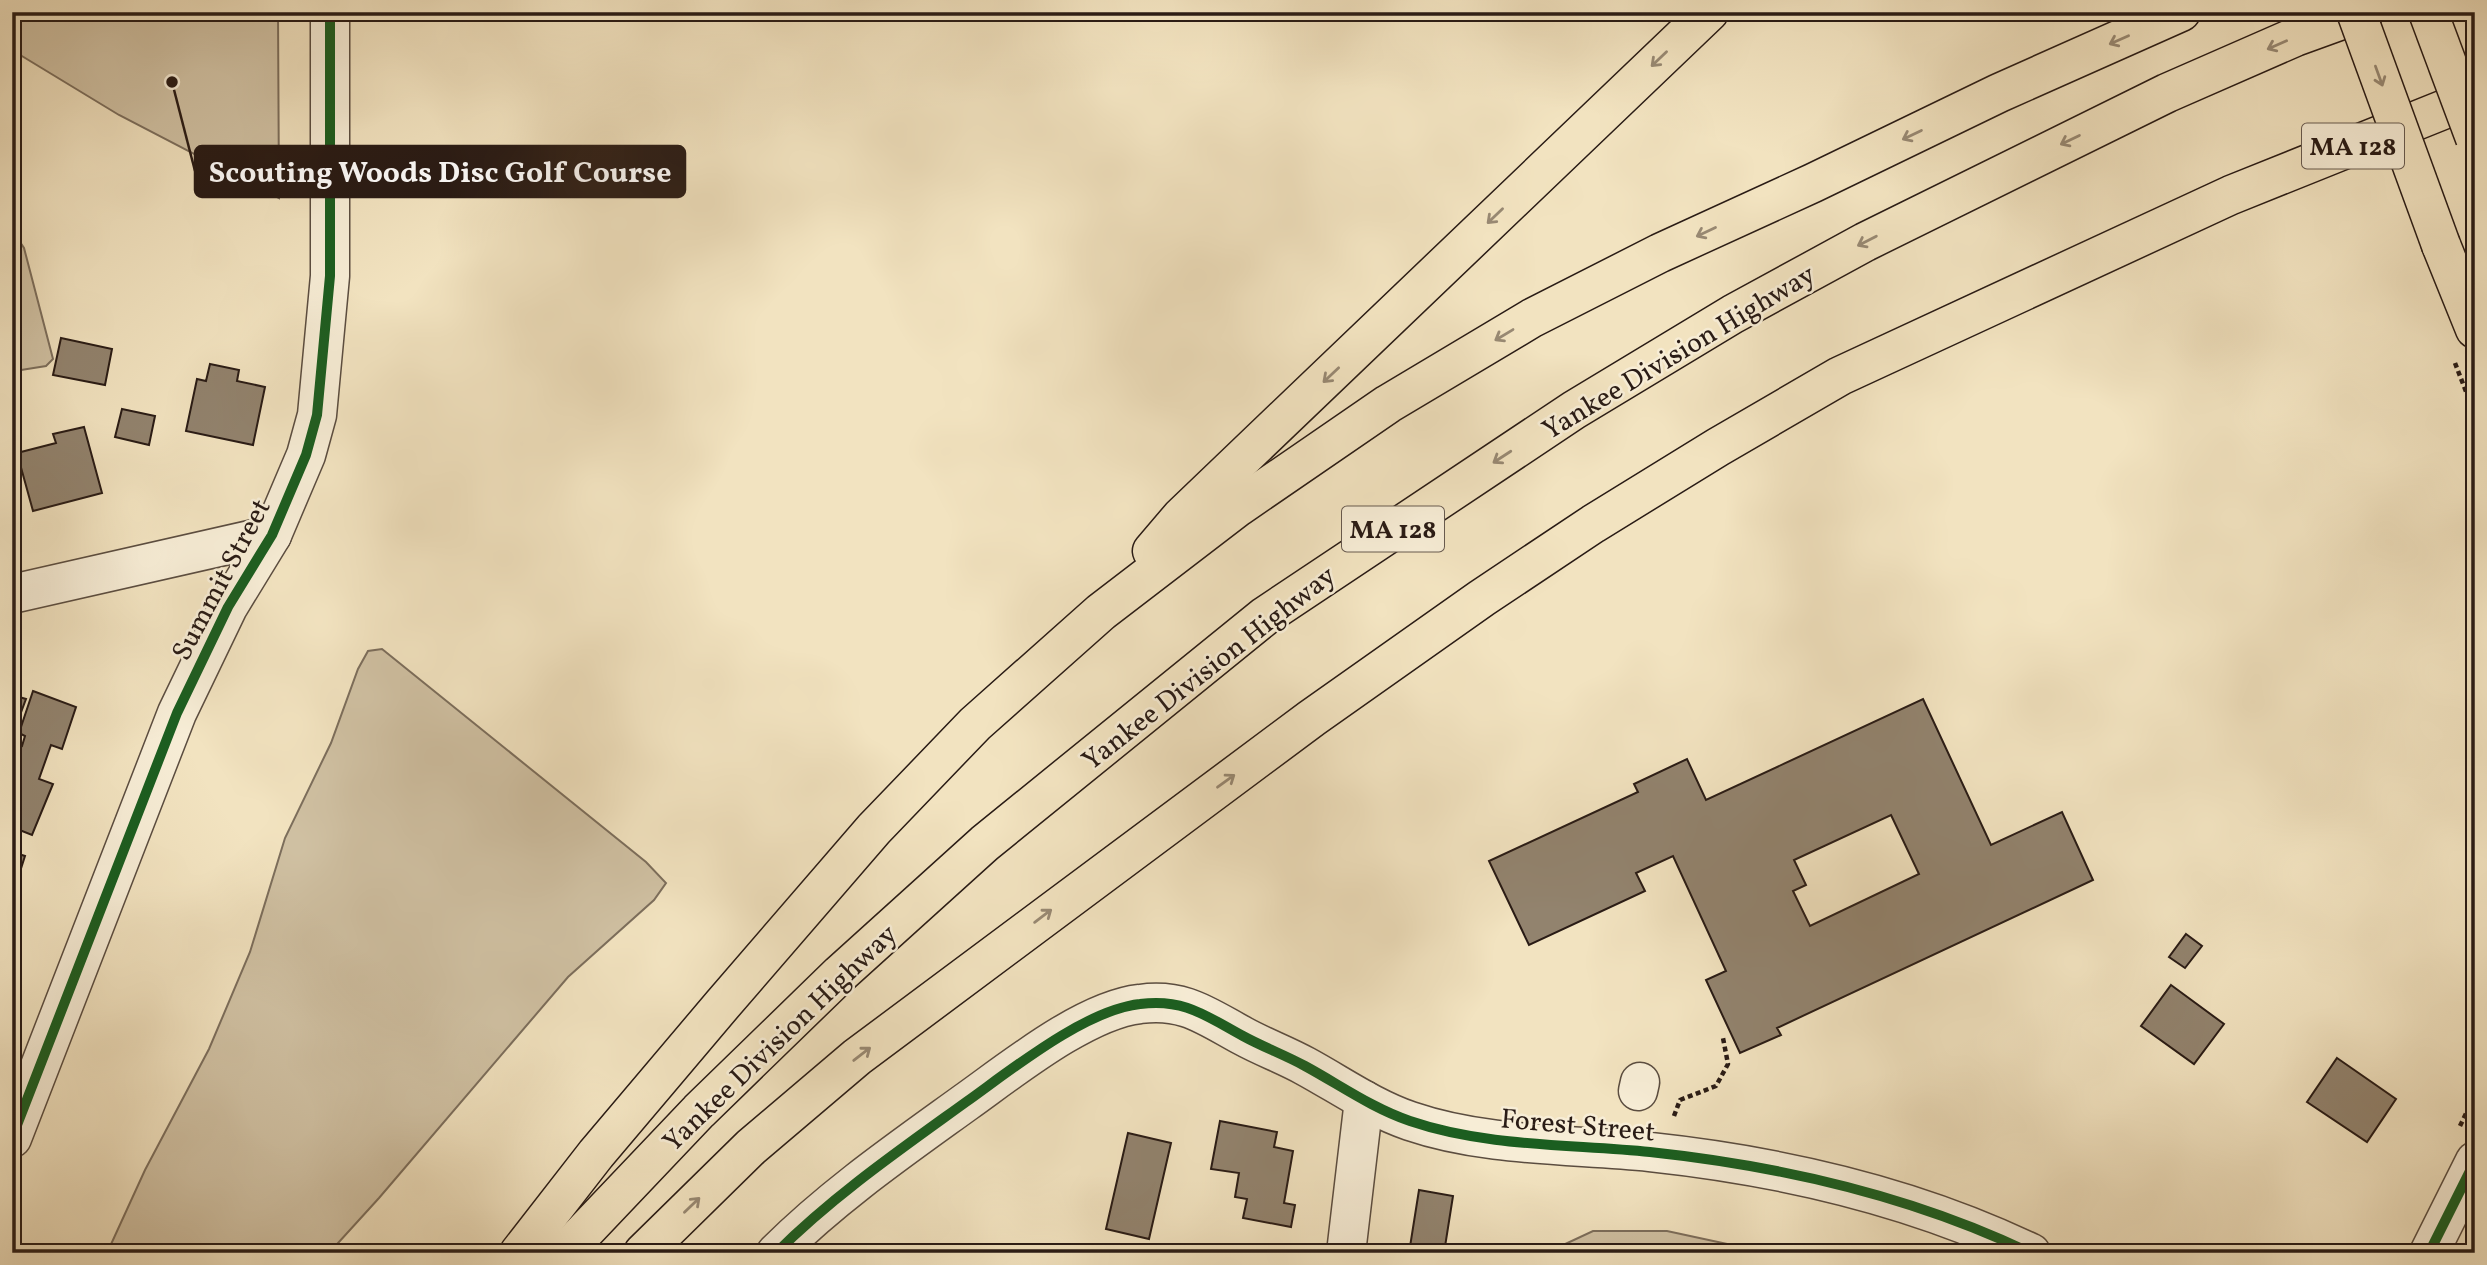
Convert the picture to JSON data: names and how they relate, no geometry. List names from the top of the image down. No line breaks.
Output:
{"streets":{"main road":["MA 128","Yankee Division Highway"],"street":["Summit Street","Forest Street"]},"places":["Scouting Woods Disc Golf Course"]}
